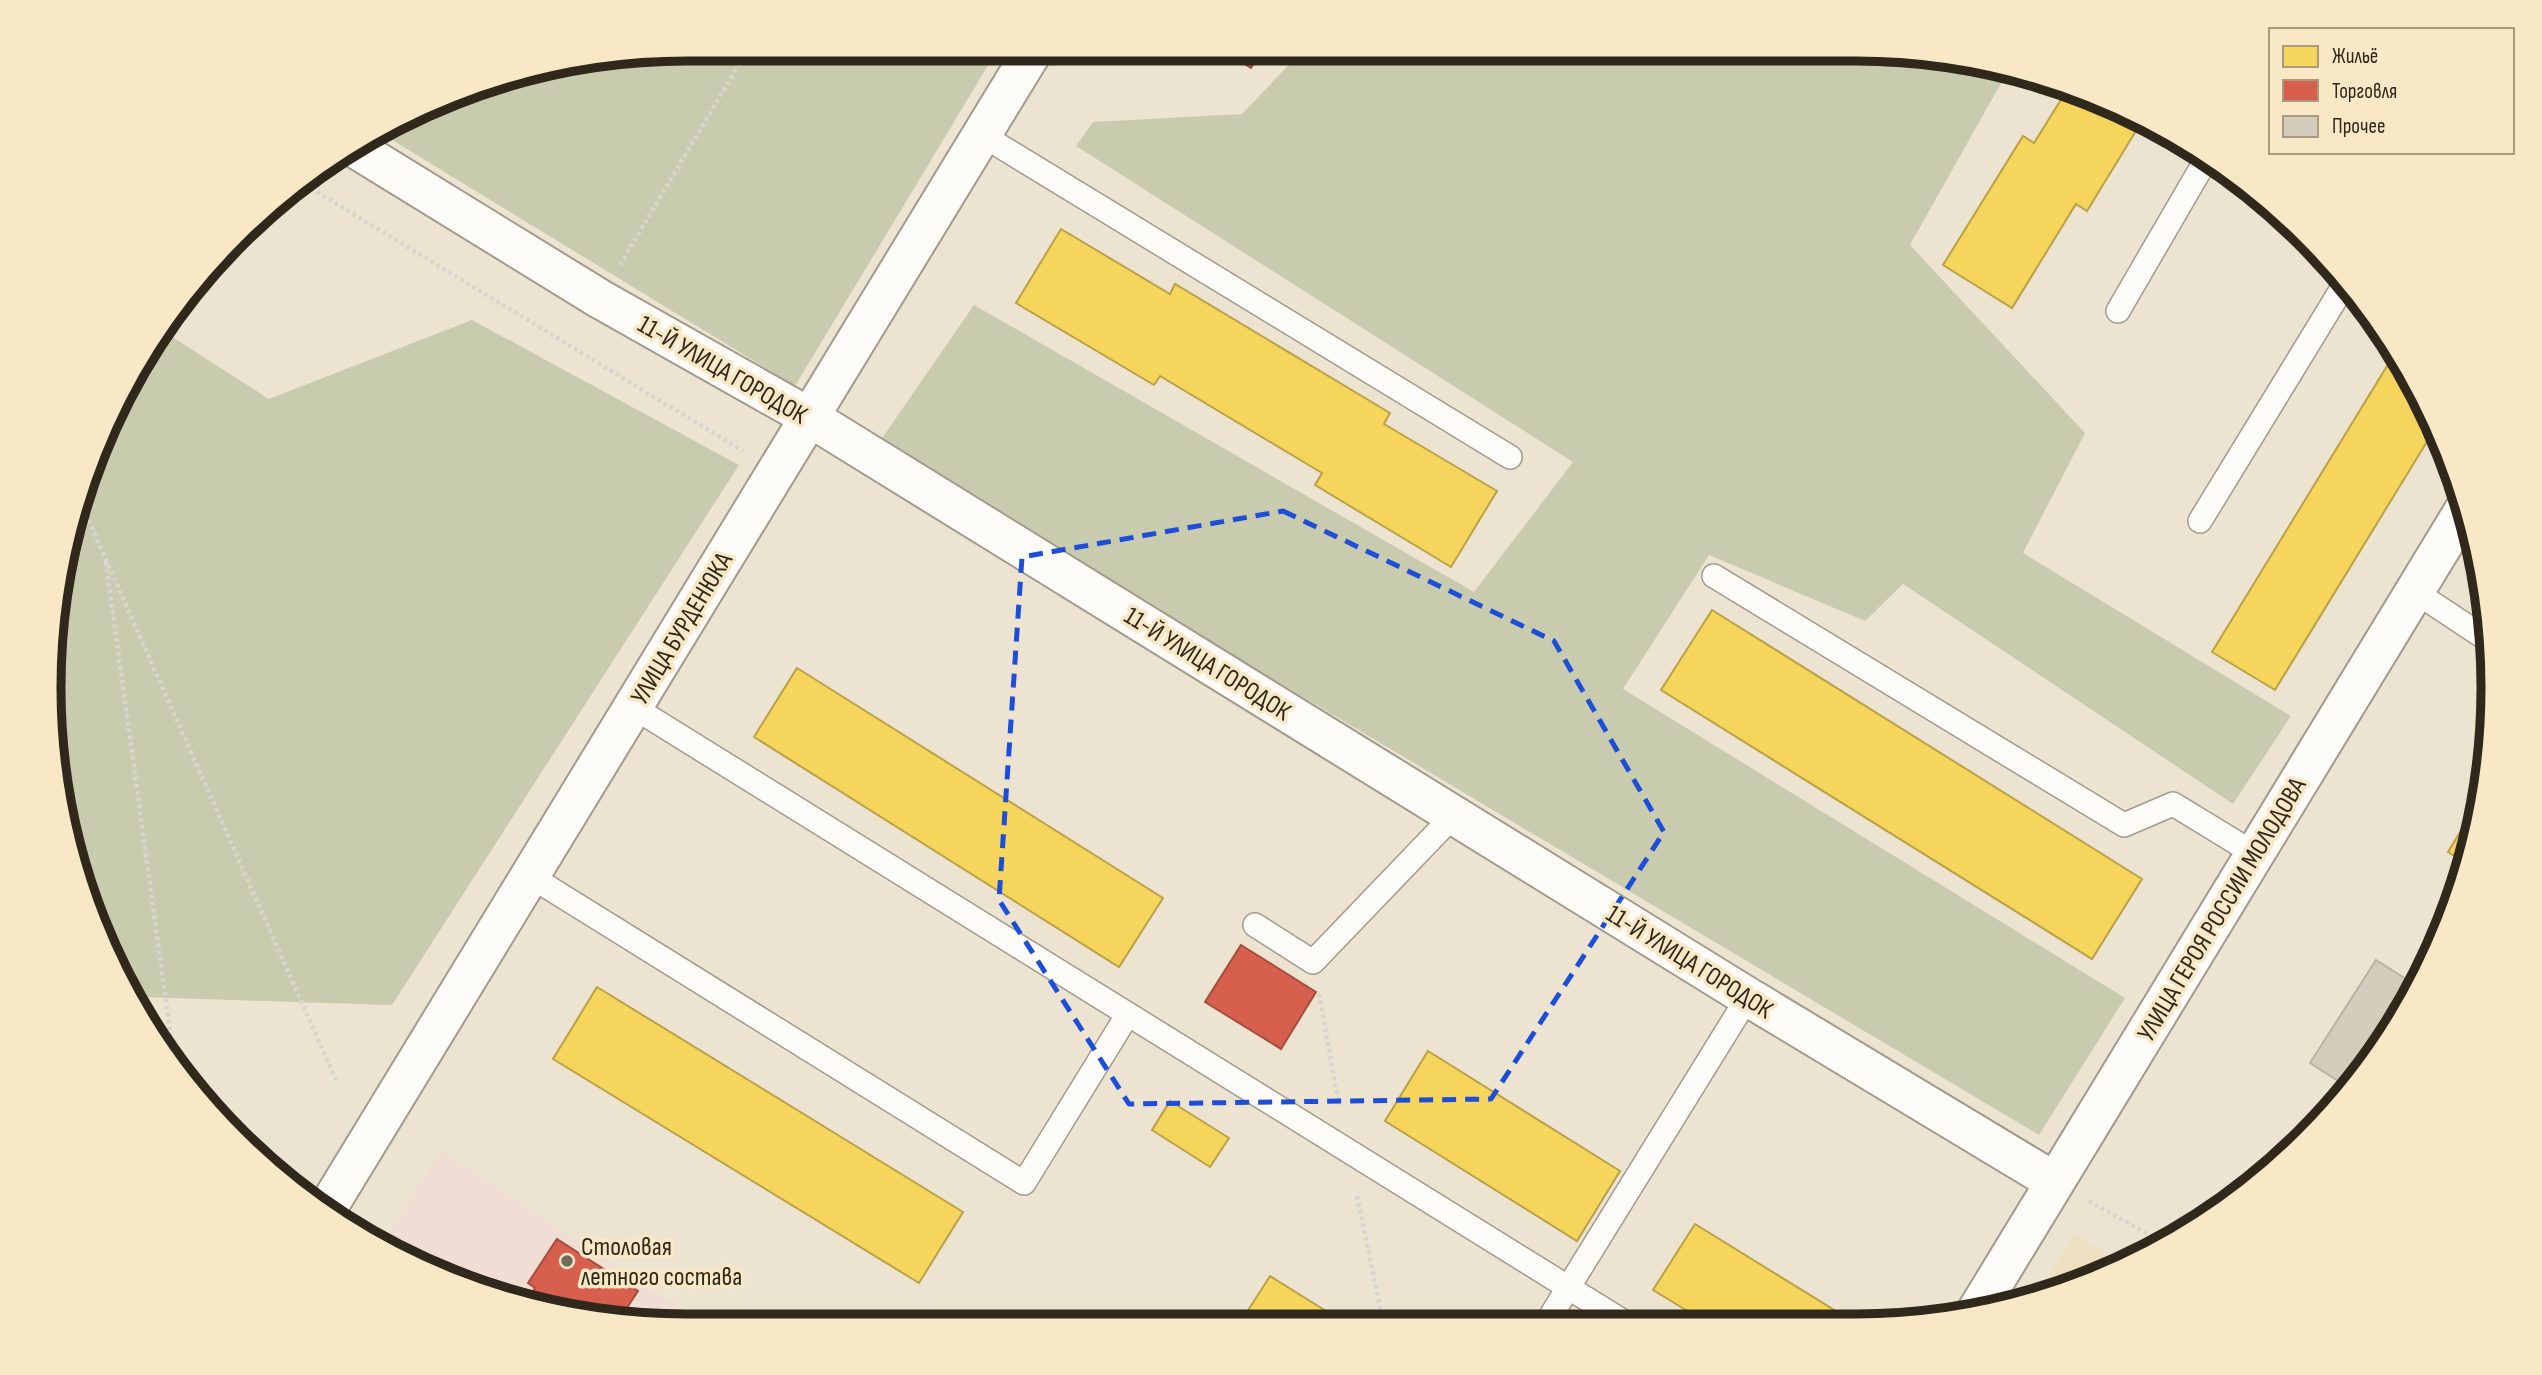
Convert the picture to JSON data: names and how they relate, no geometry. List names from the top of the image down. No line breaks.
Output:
{"streets":{"street":["11-Й УЛИЦА ГОРОДОК","УЛИЦА БУРДЕНЮКА","УЛИЦА ГЕРОЯ РОССИИ МОЛОДОВА"]},"crossings":[["11-Й УЛИЦА ГОРОДОК","УЛИЦА БУРДЕНЮКА"],["11-Й УЛИЦА ГОРОДОК","УЛИЦА ГЕРОЯ РОССИИ МОЛОДОВА"]],"places":["Столовая летного состава"],"legend":["Жильё","Торговля","Прочее"]}
